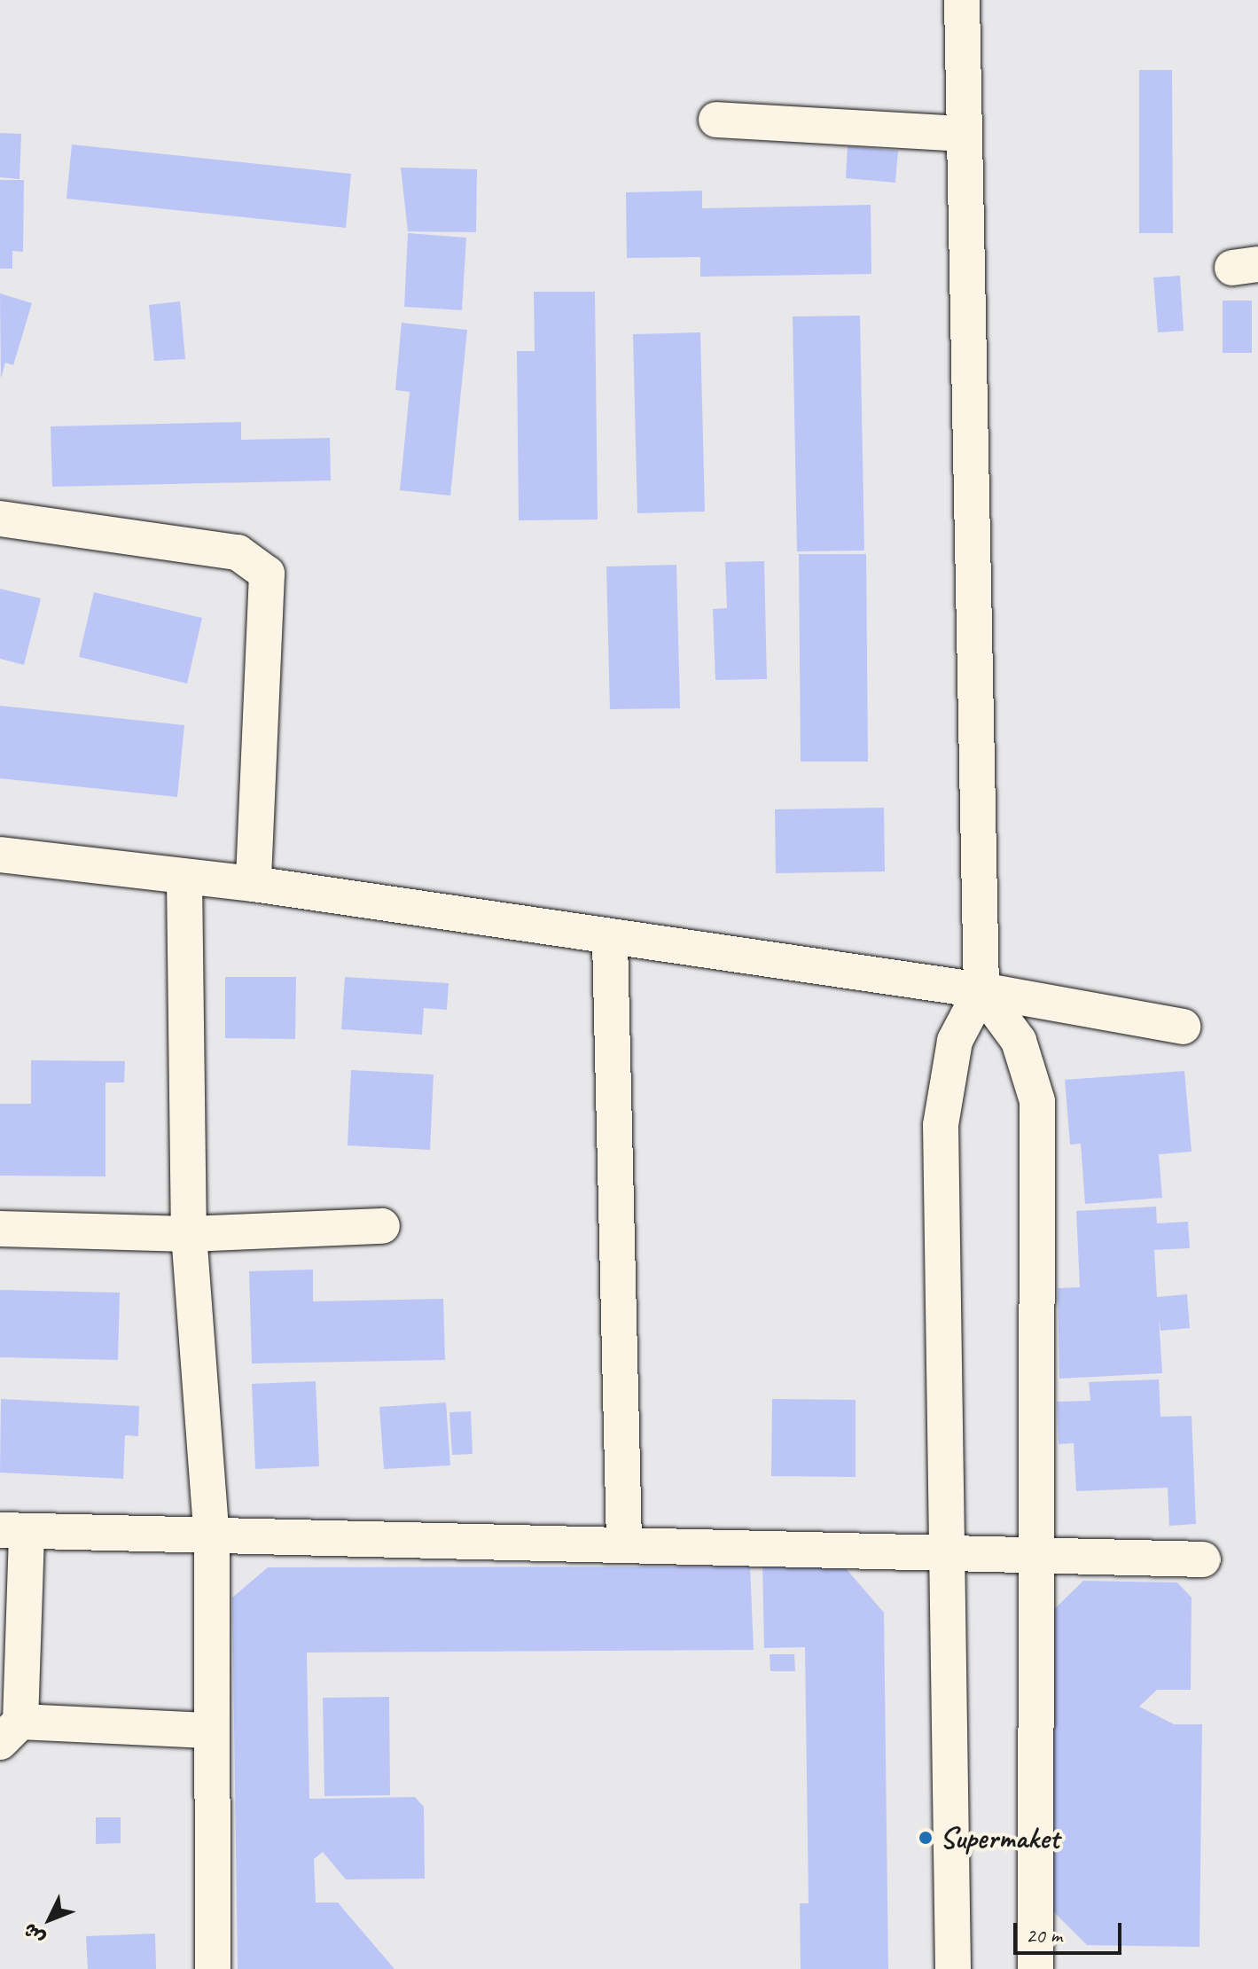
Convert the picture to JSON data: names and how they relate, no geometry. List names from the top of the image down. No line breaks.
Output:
{"places":["Supermaket"],"scale_bar":"20 m","north":"bottom left"}
